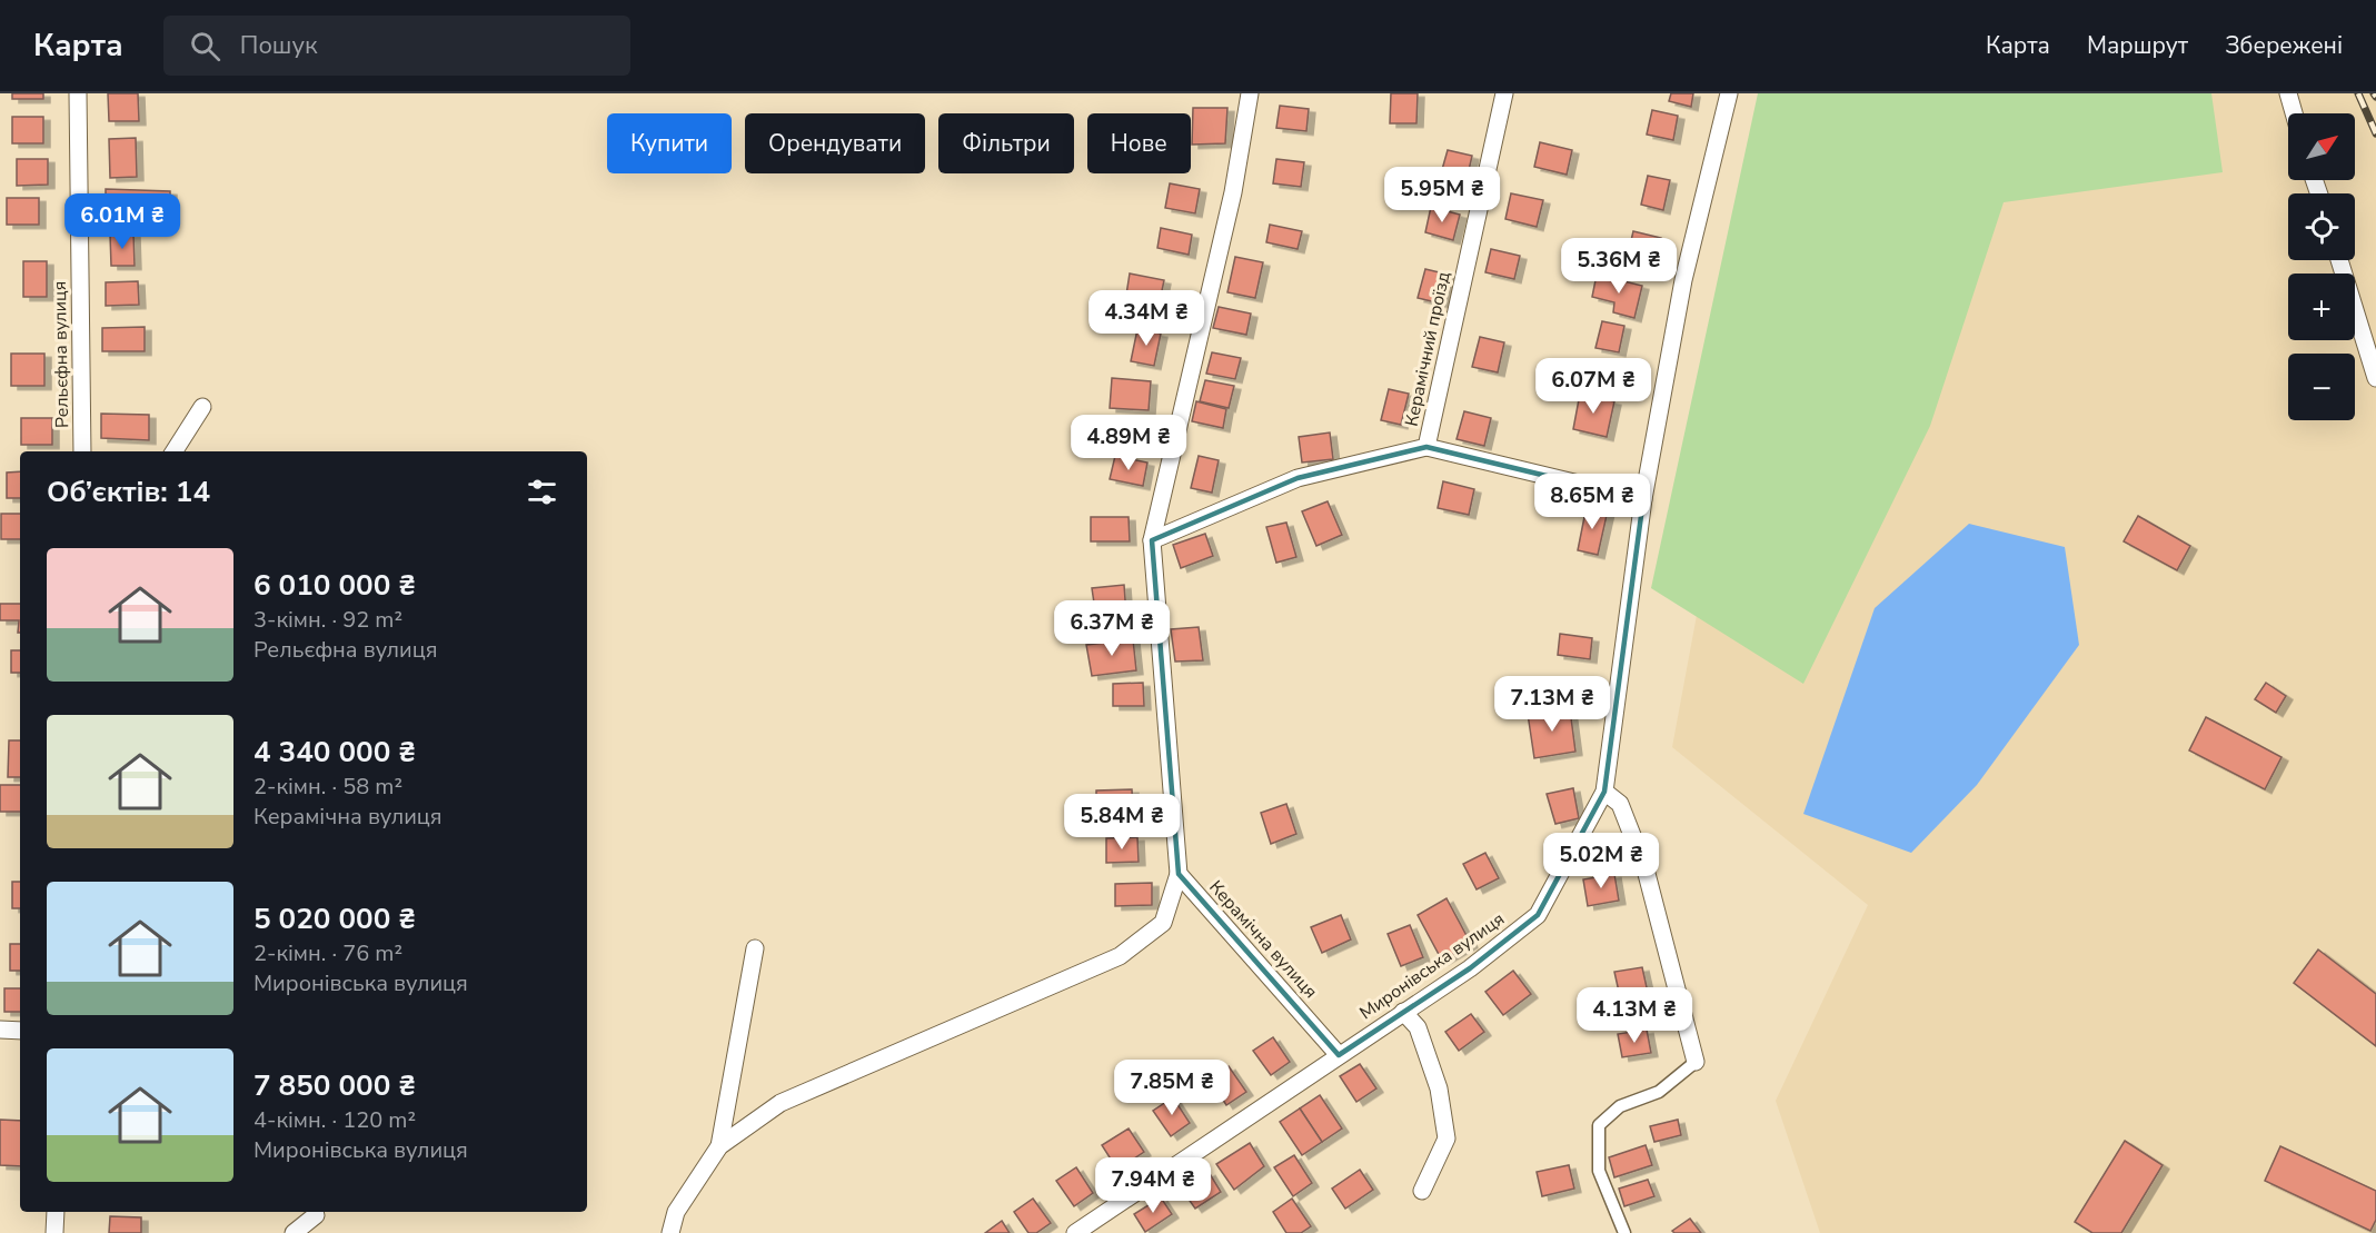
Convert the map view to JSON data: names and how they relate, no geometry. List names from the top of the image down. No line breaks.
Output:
{"streets":{"street":["Керамічний проїзд","Рельєфна вулиця","Керамічна вулиця","Миронівська вулиця"]},"crossings":[["Керамічна вулиця","Миронівська вулиця"]],"north":"top right","page":{"header":"Карта","search":"Пошук","nav":["Карта","Маршрут","Збережені"],"map_buttons":["+","−"],"chip":["Купити","Орендувати","Фільтри","Нове"],"price":["5.95M ₴","6.01M ₴","5.36M ₴","4.34M ₴","6.07M ₴","4.89M ₴","8.65M ₴","6.37M ₴","7.13M ₴","5.84M ₴","5.02M ₴","4.13M ₴","7.85M ₴","7.94M ₴"],"heading":"Об’єктів: 14","list":[{"name":"6 010 000 ₴","note":"3-кімн. · 92 m² · Рельєфна вулиця"},{"name":"4 340 000 ₴","note":"2-кімн. · 58 m² · Керамічна вулиця"},{"name":"5 020 000 ₴","note":"2-кімн. · 76 m² · Миронівська вулиця"},{"name":"7 850 000 ₴","note":"4-кімн. · 120 m² · Миронівська вулиця"}]}}
